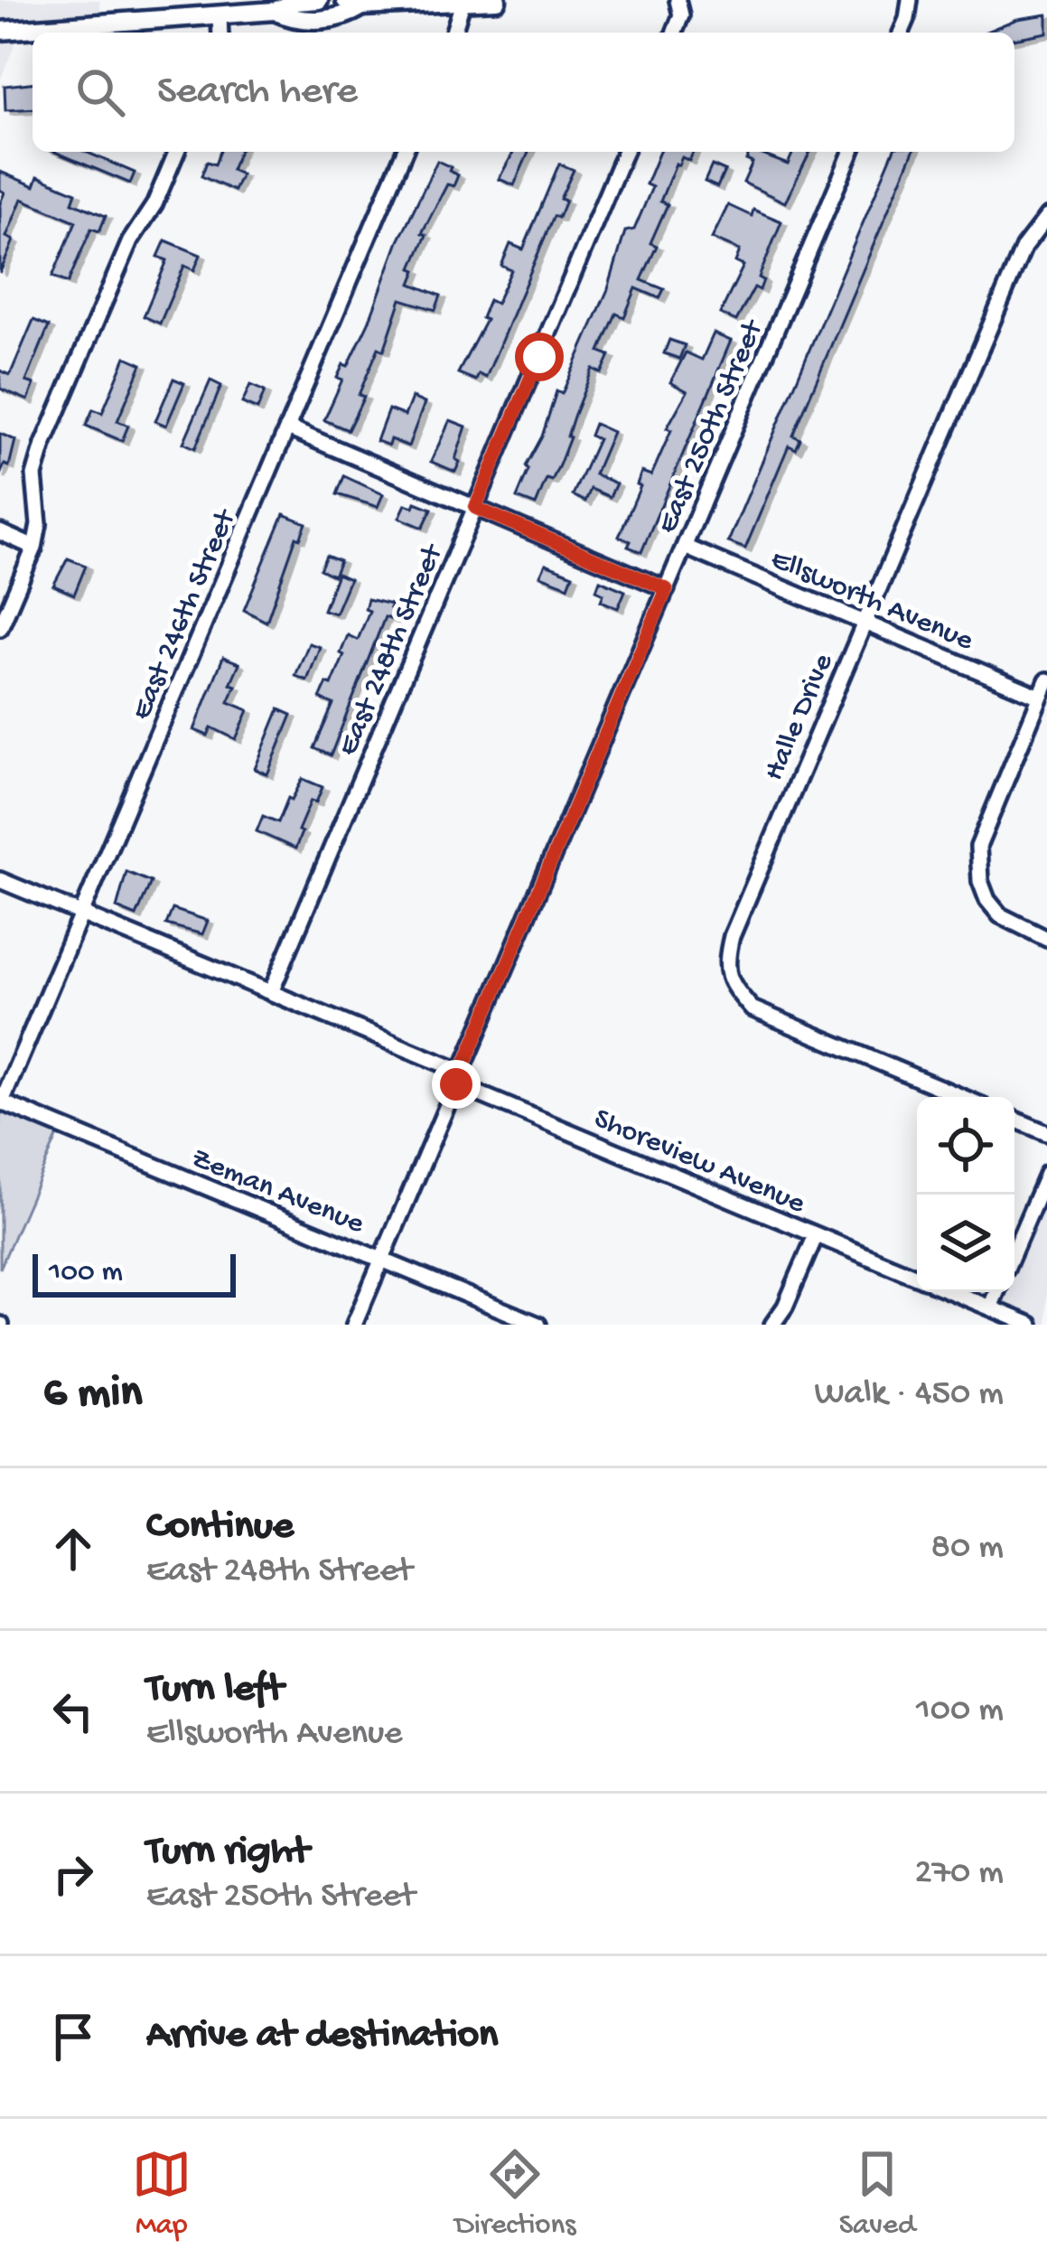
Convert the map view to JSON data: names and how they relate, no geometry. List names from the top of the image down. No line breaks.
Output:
{"streets":{"street":["East 250th Street","Ellsworth Avenue","East 246th Street","East 248th Street","Halle Drive","Shoreview Avenue","Zeman Avenue"]},"crossings":[["East 250th Street","Ellsworth Avenue"],["East 250th Street","Shoreview Avenue"],["East 250th Street","Zeman Avenue"],["Ellsworth Avenue","Halle Drive"],["East 246th Street","Shoreview Avenue"],["East 246th Street","Zeman Avenue"],["East 248th Street","Shoreview Avenue"]],"scale_bar":"100 m","page":{"search":"Search here","scale":"100 m","heading":["6 min","Walk · 450 m"],"list":[["Continue","East 248th Street","80 m"],["Turn left","Ellsworth Avenue","100 m"],["Turn right","East 250th Street","270 m"],"Arrive at destination"],"nav":["Map","Directions","Saved"]}}
